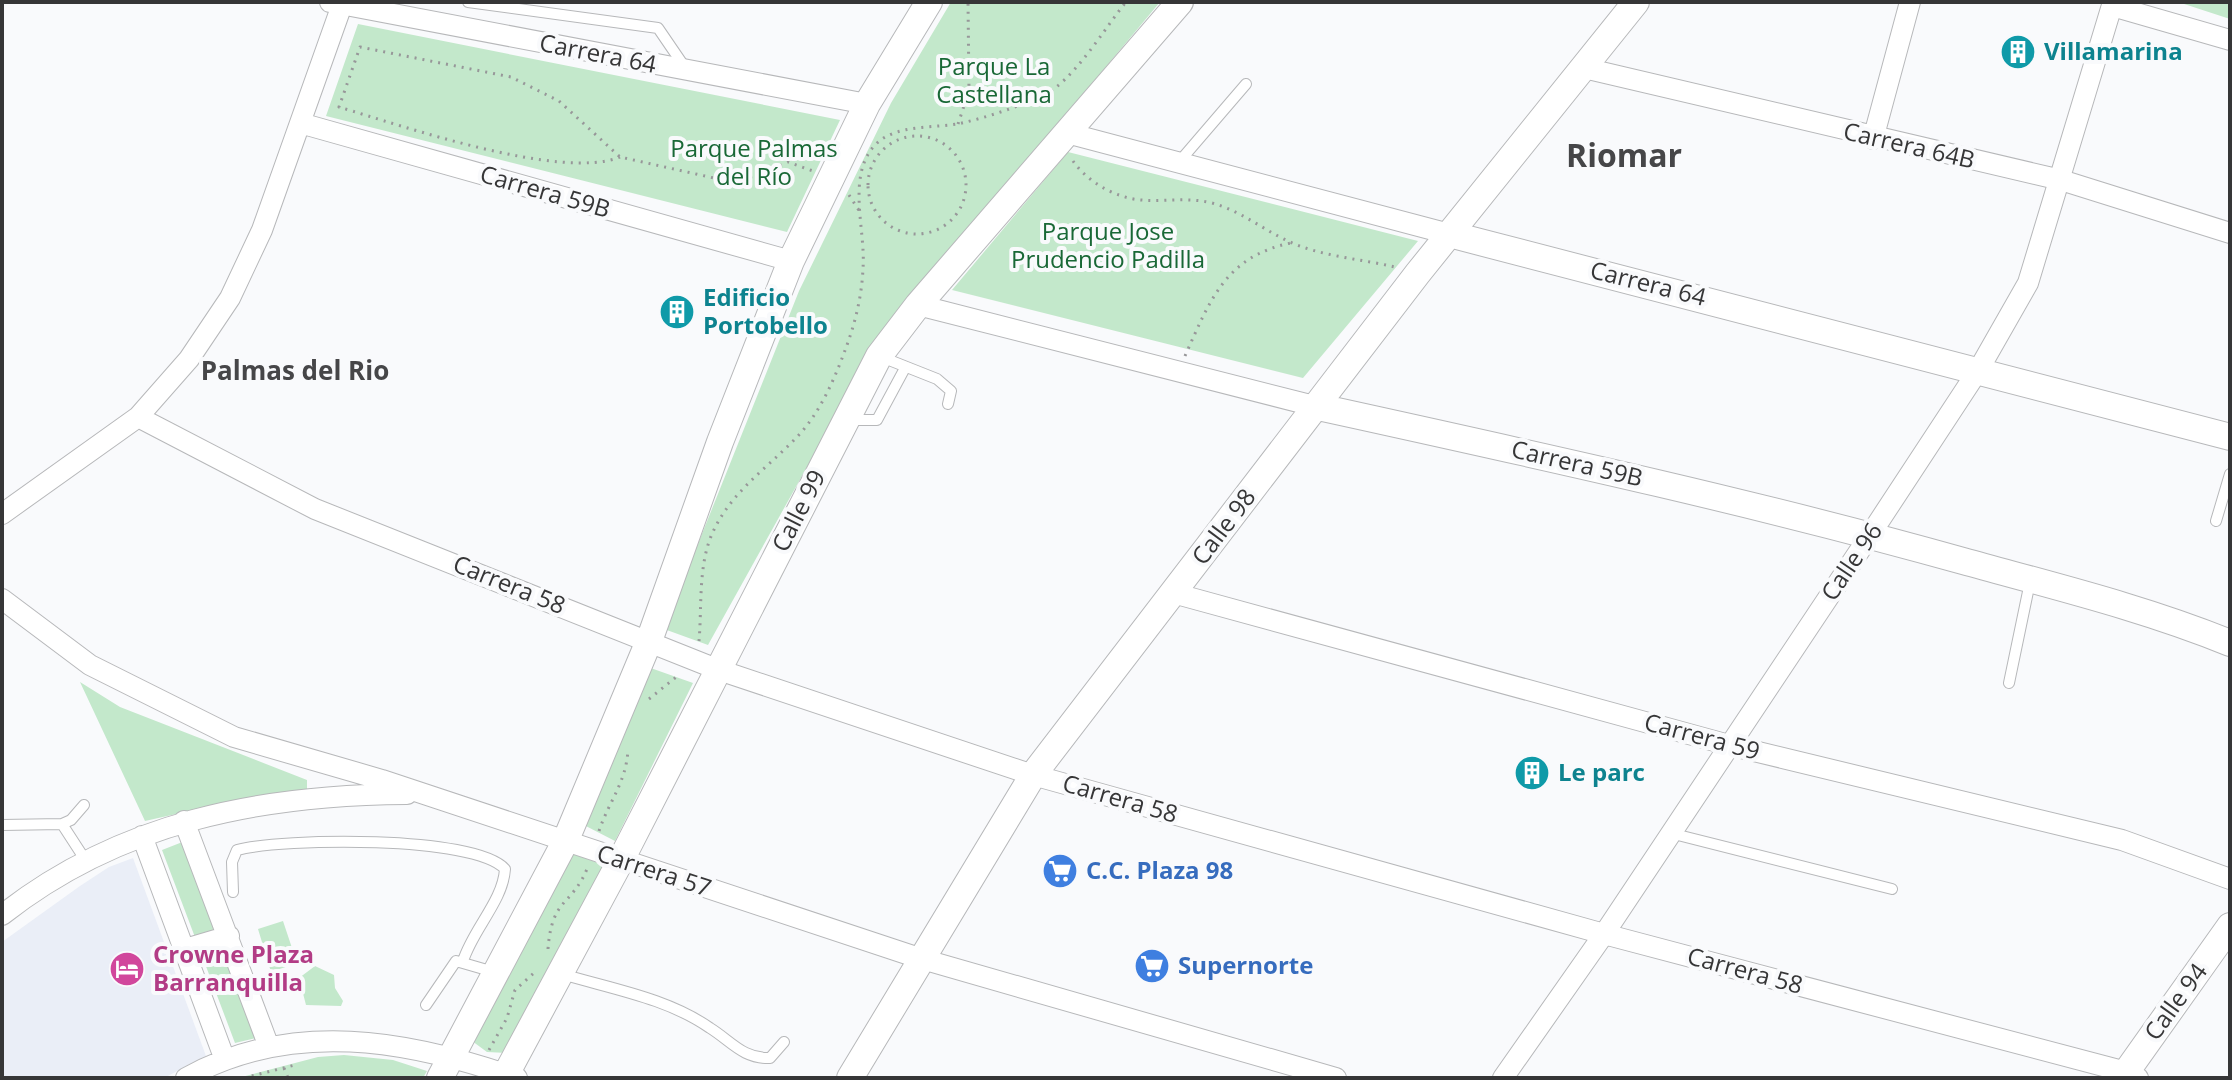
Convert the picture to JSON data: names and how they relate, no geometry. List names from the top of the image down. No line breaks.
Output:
{"streets":{"street":["Carrera 64","Carrera 64B","Carrera 59B","Calle 99","Calle 98","Calle 96","Carrera 58","Carrera 59","Carrera 57","Calle 94"]},"crossings":[["Carrera 64","Calle 99"],["Carrera 64","Calle 98"],["Carrera 64","Calle 96"],["Carrera 64B","Calle 98"],["Carrera 64B","Calle 96"],["Carrera 59B","Calle 99"],["Carrera 59B","Calle 98"],["Carrera 59B","Calle 96"],["Calle 99","Carrera 58"],["Calle 99","Carrera 57"],["Calle 98","Carrera 58"],["Calle 98","Carrera 59"],["Calle 98","Carrera 57"],["Calle 96","Carrera 58"],["Calle 96","Carrera 59"],["Carrera 58","Calle 94"]],"districts":["Riomar","Palmas del Rio"],"parks":["Parque La Castellana","Parque Palmas del Río","Parque Jose Prudencio Padilla"],"places":{"building":["Villamarina","Edificio Portobello","Le parc"],"supermarket":["C.C. Plaza 98","Supernorte"],"hotel":["Crowne Plaza Barranquilla"]}}
